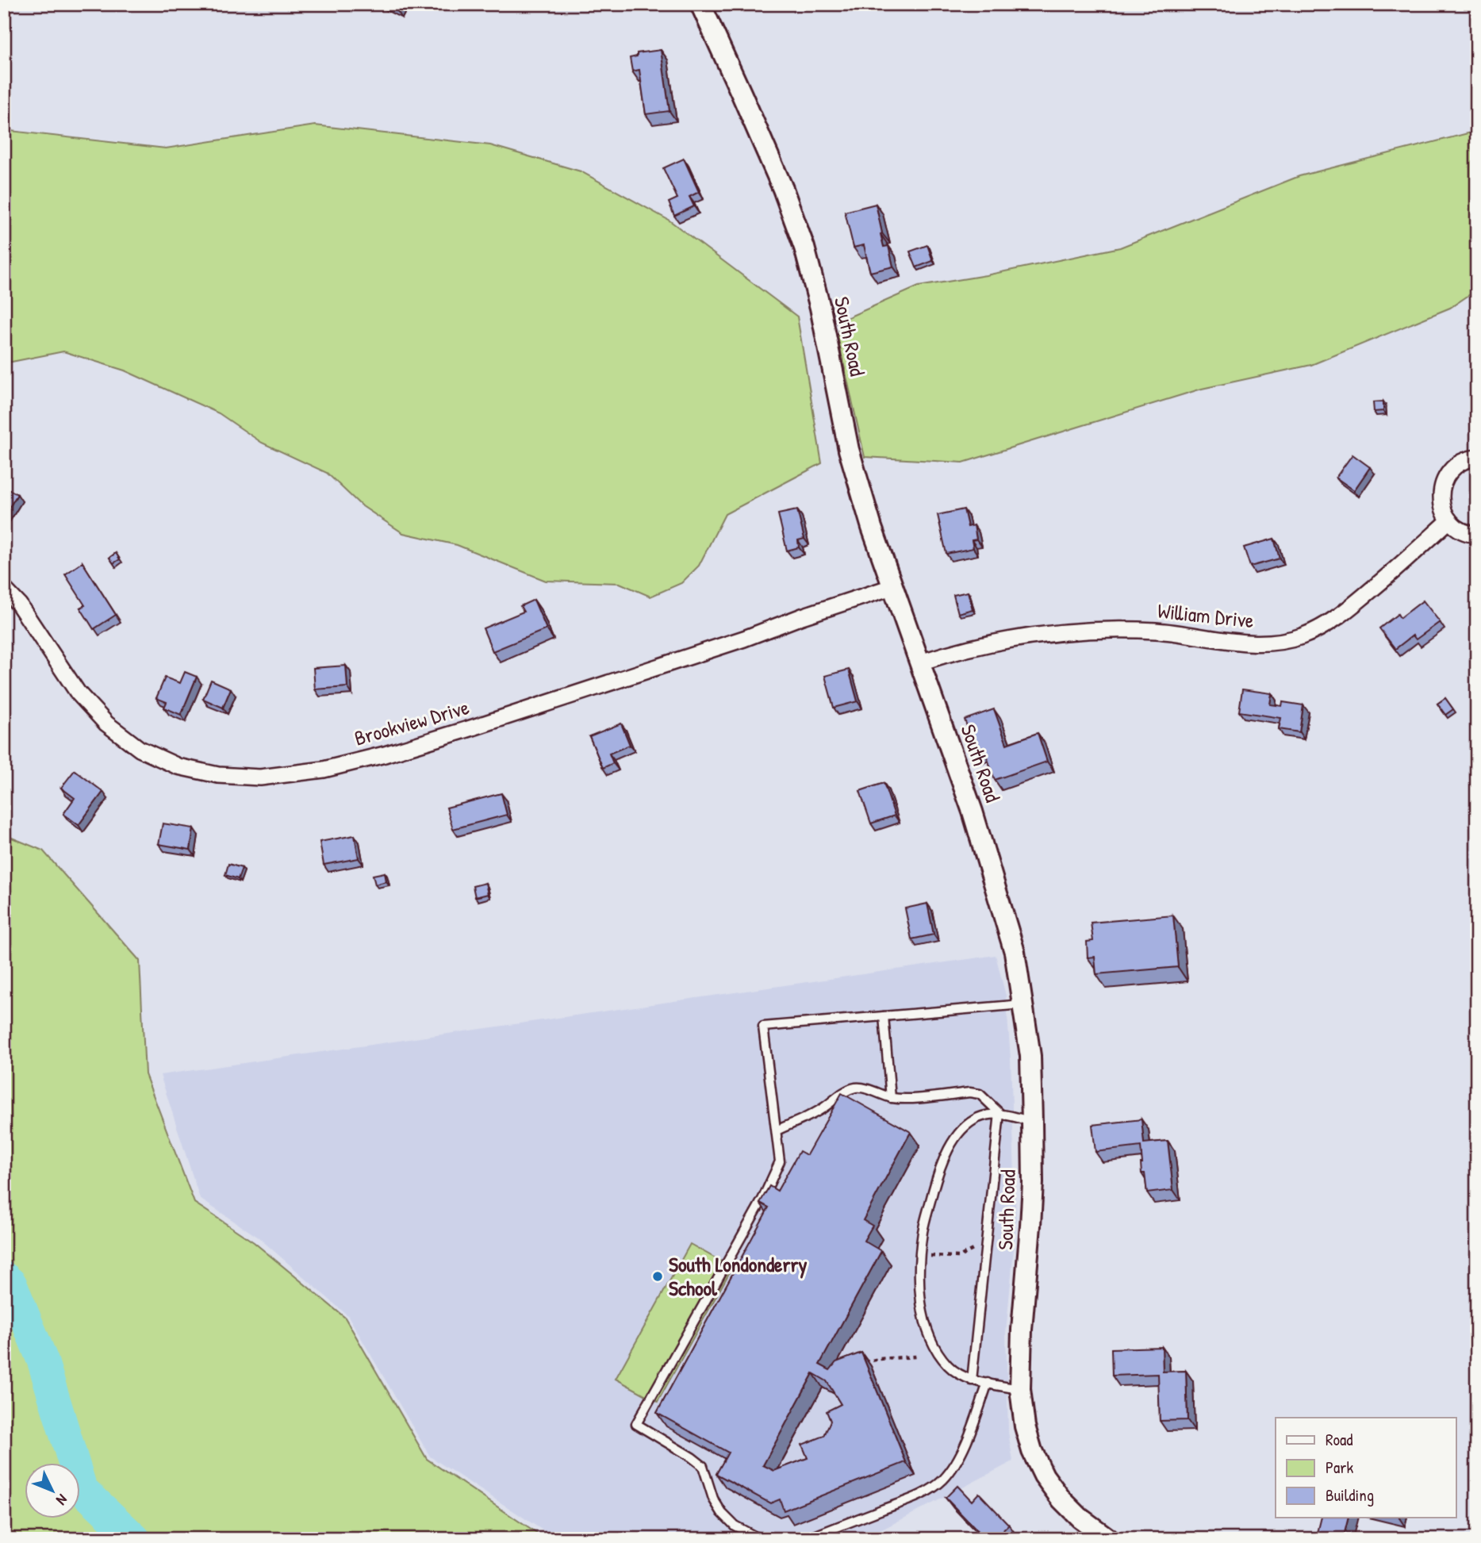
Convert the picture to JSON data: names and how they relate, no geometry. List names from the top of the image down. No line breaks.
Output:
{"streets":{"street":["South Road","William Drive","Brookview Drive"]},"crossings":[["South Road","William Drive"],["South Road","Brookview Drive"]],"places":["South Londonderry School"],"legend":["Road","Park","Building"],"north":"bottom right"}
